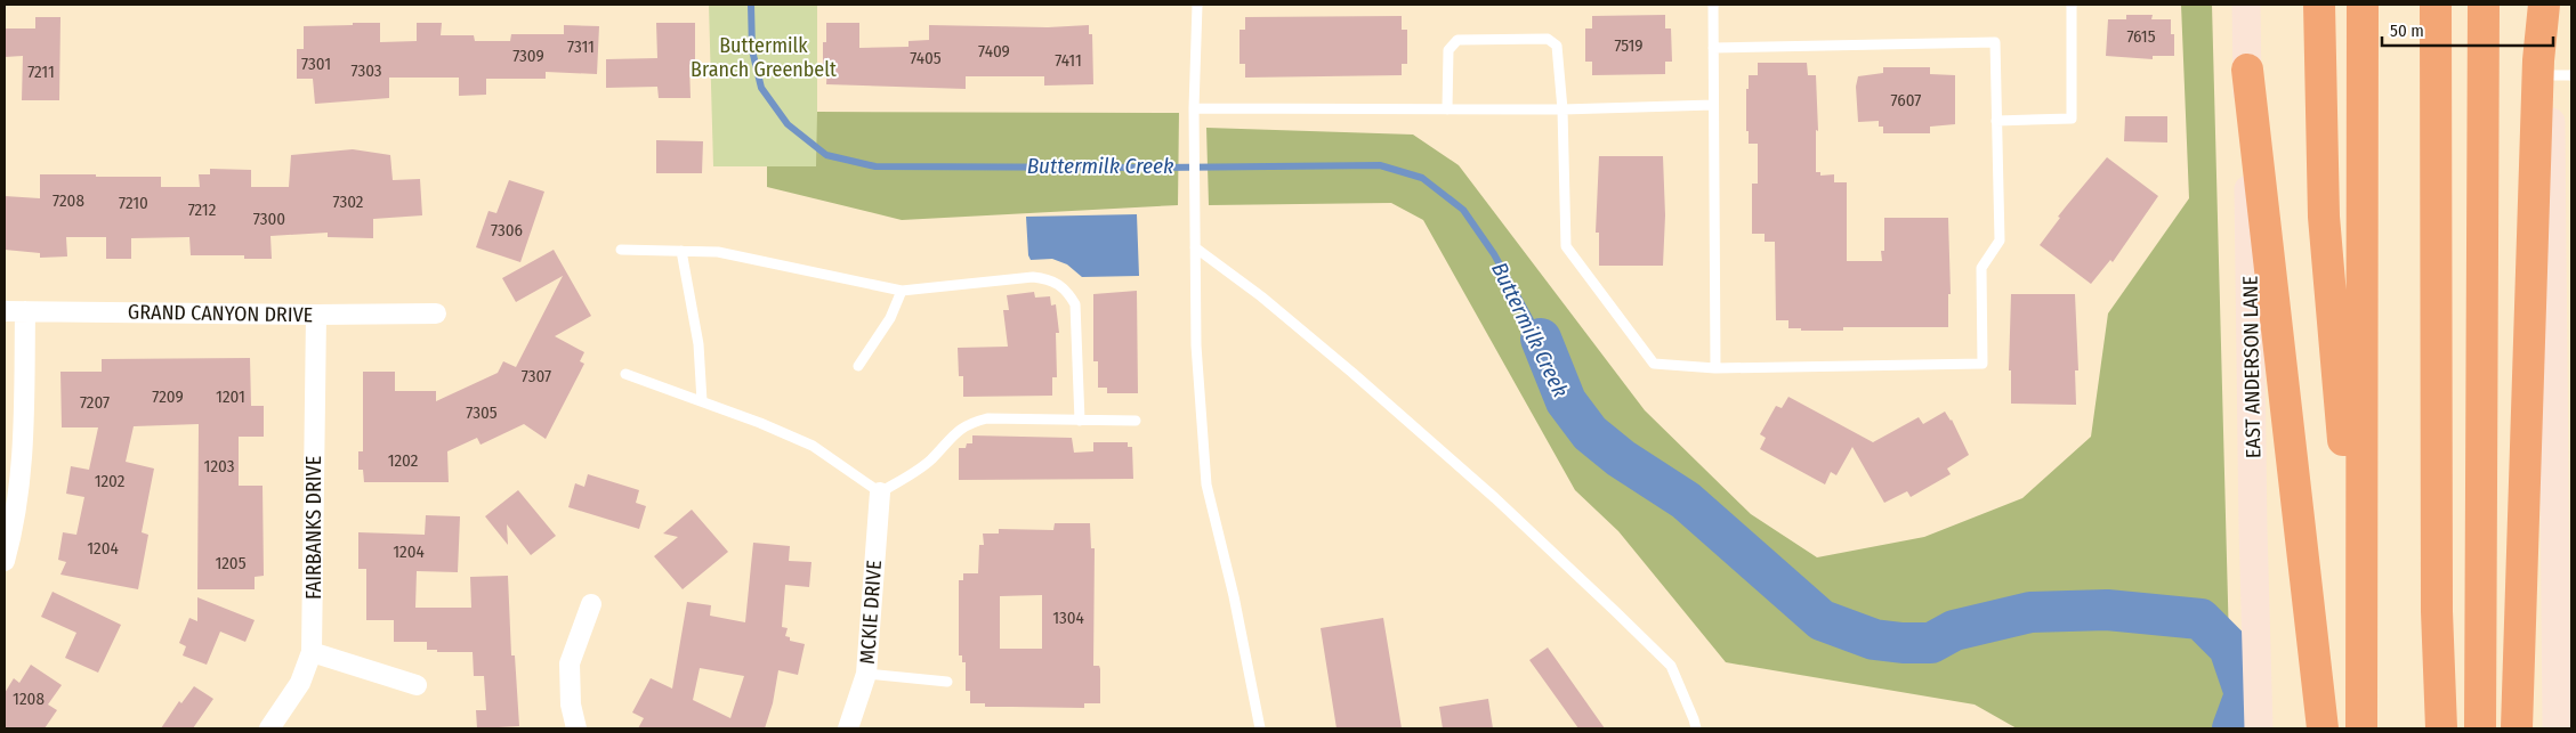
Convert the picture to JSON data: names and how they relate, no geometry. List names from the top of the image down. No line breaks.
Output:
{"streets":{"main road":["EAST ANDERSON LANE"],"street":["GRAND CANYON DRIVE","FAIRBANKS DRIVE","MCKIE DRIVE"]},"crossings":[["GRAND CANYON DRIVE","FAIRBANKS DRIVE"]],"water":["Buttermilk Creek"],"parks":["Buttermilk Branch Greenbelt"],"house_numbers":["7615","7519","7311","7409","7309","7405","7411","7301","7303","7211","7607","7208","7302","7210","7212","7300","7306","7307","7209","1201","7207","7305","1202","1203","1202","1204","1204","1205","1304","1208"],"scale_bar":"50 m"}
